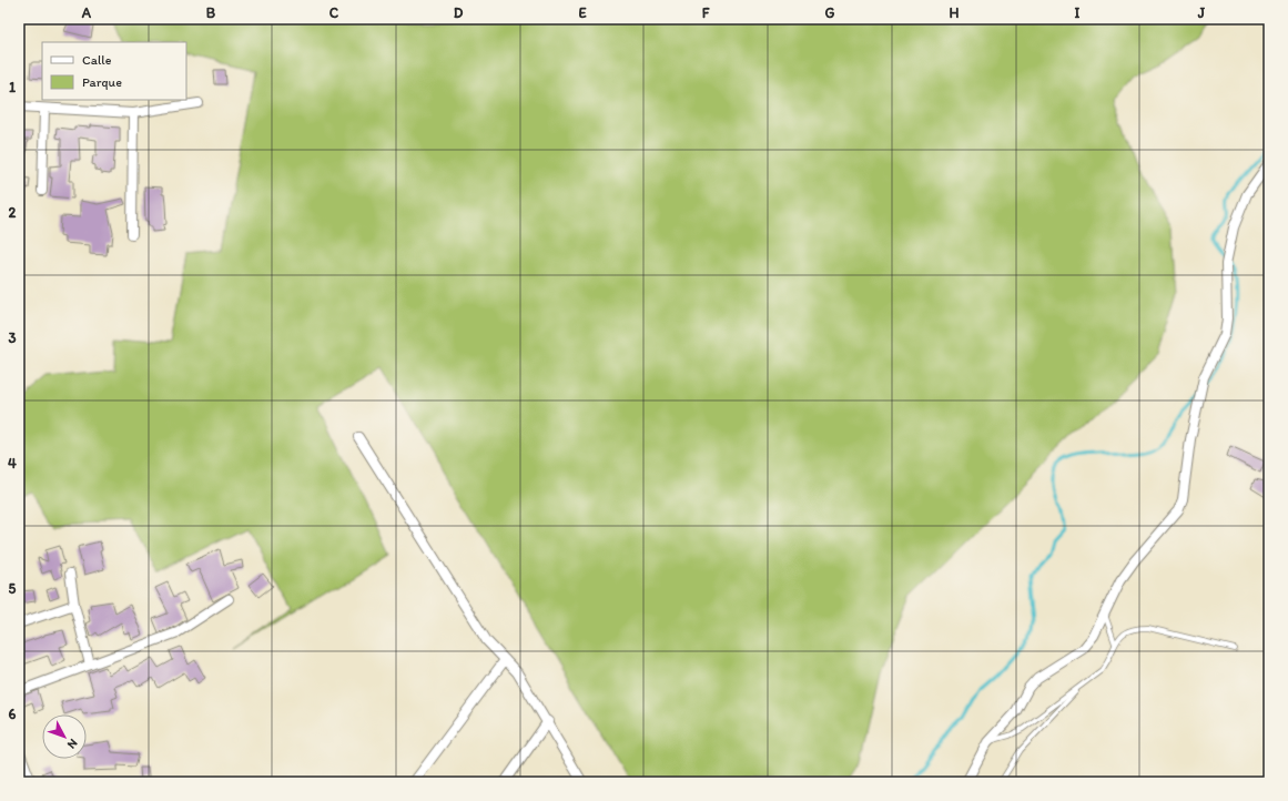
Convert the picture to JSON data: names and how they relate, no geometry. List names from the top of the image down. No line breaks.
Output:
{"legend":["Calle","Parque"],"north":"bottom right","grid":{"columns":["A","B","C","D","E","F","G","H","I","J"],"rows":["1","2","3","4","5","6"]}}
